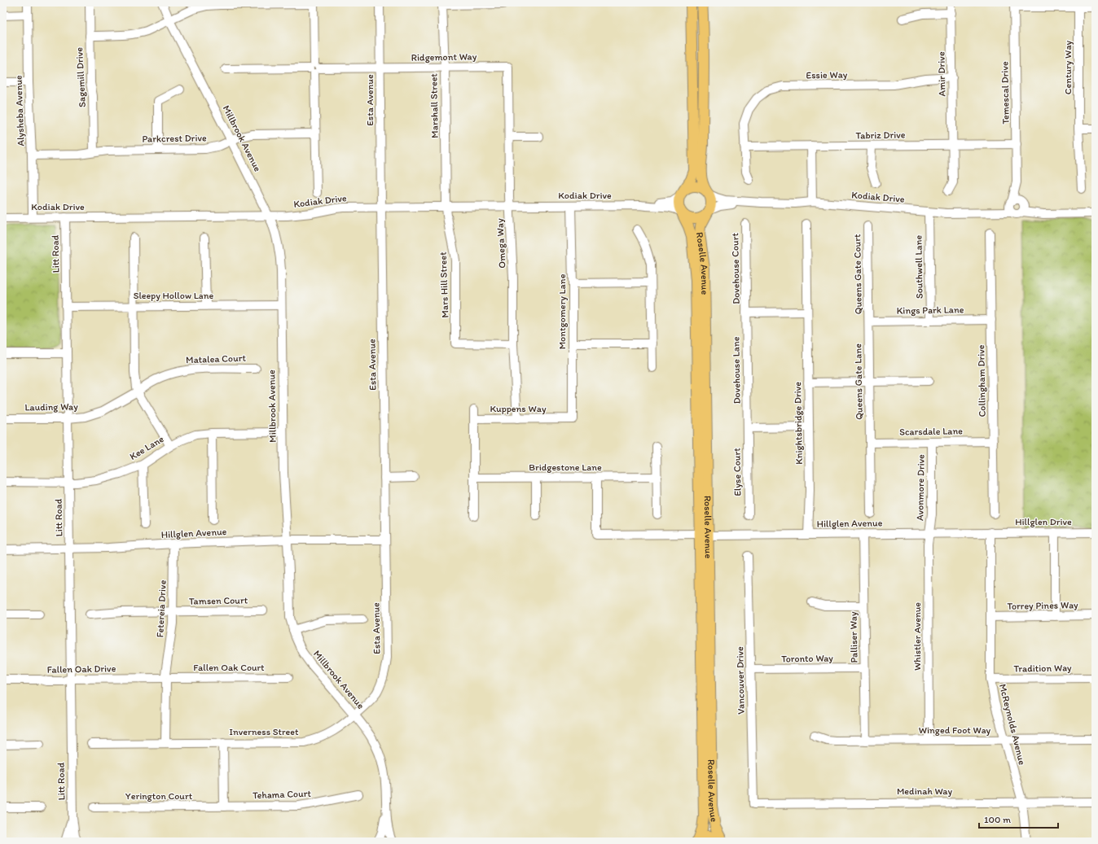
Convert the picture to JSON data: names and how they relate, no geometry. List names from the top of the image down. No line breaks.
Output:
{"streets":{"main road":["Roselle Avenue"],"street":["Ridgemont Way","Century Way","Amir Drive","Essie Way","Sagemill Drive","Temescal Drive","Esta Avenue","Marshall Street","Alysheba Avenue","Tabriz Drive","Parkcrest Drive","Millbrook Avenue","Kodiak Drive","Omega Way","Litt Road","Southwell Lane","Dovehouse Court","Queens Gate Court","Mars Hill Street","Sleepy Hollow Lane","Kings Park Lane","Montgomery Lane","Matalea Court","Dovehouse Lane","Collingham Drive","Queens Gate Lane","Lauding Way","Kuppens Way","Knightsbridge Drive","Scarsdale Lane","Kee Lane","Bridgestone Lane","Elyse Court","Avonmore Drive","Hillglen Drive","Hillglen Avenue","Tamsen Court","Torrey Pines Way","Fetereia Drive","Whistler Avenue","Palliser Way","Toronto Way","Fallen Oak Court","Tradition Way","Fallen Oak Drive","Vancouver Drive","McReynolds Avenue","Winged Foot Way","Inverness Street","Medinah Way","Tehama Court","Yerington Court"]},"crossings":[["Ridgemont Way","Esta Avenue"],["Ridgemont Way","Marshall Street"],["Ridgemont Way","Omega Way"],["Amir Drive","Essie Way"],["Amir Drive","Tabriz Drive"],["Essie Way","Tabriz Drive"],["Sagemill Drive","Parkcrest Drive"],["Temescal Drive","Tabriz Drive"],["Temescal Drive","Kodiak Drive"],["Esta Avenue","Millbrook Avenue"],["Esta Avenue","Kodiak Drive"],["Esta Avenue","Hillglen Avenue"],["Esta Avenue","Inverness Street"],["Marshall Street","Kodiak Drive"],["Marshall Street","Mars Hill Street"],["Alysheba Avenue","Parkcrest Drive"],["Alysheba Avenue","Kodiak Drive"],["Parkcrest Drive","Millbrook Avenue"],["Millbrook Avenue","Kodiak Drive"],["Millbrook Avenue","Sleepy Hollow Lane"],["Millbrook Avenue","Kee Lane"],["Millbrook Avenue","Hillglen Avenue"],["Millbrook Avenue","Inverness Street"],["Kodiak Drive","Omega Way"],["Kodiak Drive","Litt Road"],["Kodiak Drive","Roselle Avenue"],["Kodiak Drive","Southwell Lane"],["Kodiak Drive","Mars Hill Street"],["Kodiak Drive","Montgomery Lane"],["Omega Way","Mars Hill Street"],["Omega Way","Kuppens Way"],["Litt Road","Sleepy Hollow Lane"],["Litt Road","Lauding Way"],["Litt Road","Kee Lane"],["Litt Road","Hillglen Avenue"],["Litt Road","Fallen Oak Drive"],["Roselle Avenue","Hillglen Avenue"],["Southwell Lane","Kings Park Lane"],["Dovehouse Court","Dovehouse Lane"],["Queens Gate Court","Kings Park Lane"],["Queens Gate Court","Queens Gate Lane"],["Kings Park Lane","Collingham Drive"],["Kings Park Lane","Queens Gate Lane"],["Montgomery Lane","Kuppens Way"],["Matalea Court","Lauding Way"],["Dovehouse Lane","Elyse Court"],["Collingham Drive","Scarsdale Lane"],["Queens Gate Lane","Scarsdale Lane"],["Knightsbridge Drive","Hillglen Avenue"],["Scarsdale Lane","Avonmore Drive"],["Bridgestone Lane","Hillglen Avenue"],["Avonmore Drive","Hillglen Avenue"],["Avonmore Drive","Whistler Avenue"],["Hillglen Drive","Hillglen Avenue"],["Hillglen Drive","McReynolds Avenue"],["Hillglen Avenue","Fetereia Drive"],["Hillglen Avenue","Whistler Avenue"],["Hillglen Avenue","Palliser Way"],["Hillglen Avenue","McReynolds Avenue"],["Tamsen Court","Fetereia Drive"],["Torrey Pines Way","McReynolds Avenue"],["Fetereia Drive","Fallen Oak Court"],["Fetereia Drive","Fallen Oak Drive"],["Fetereia Drive","Inverness Street"],["Whistler Avenue","Winged Foot Way"],["Palliser Way","Toronto Way"],["Palliser Way","Winged Foot Way"],["Toronto Way","Vancouver Drive"],["Fallen Oak Court","Fallen Oak Drive"],["Tradition Way","McReynolds Avenue"],["Vancouver Drive","Medinah Way"],["McReynolds Avenue","Winged Foot Way"],["McReynolds Avenue","Medinah Way"],["Tehama Court","Yerington Court"]],"scale_bar":"100 m"}
